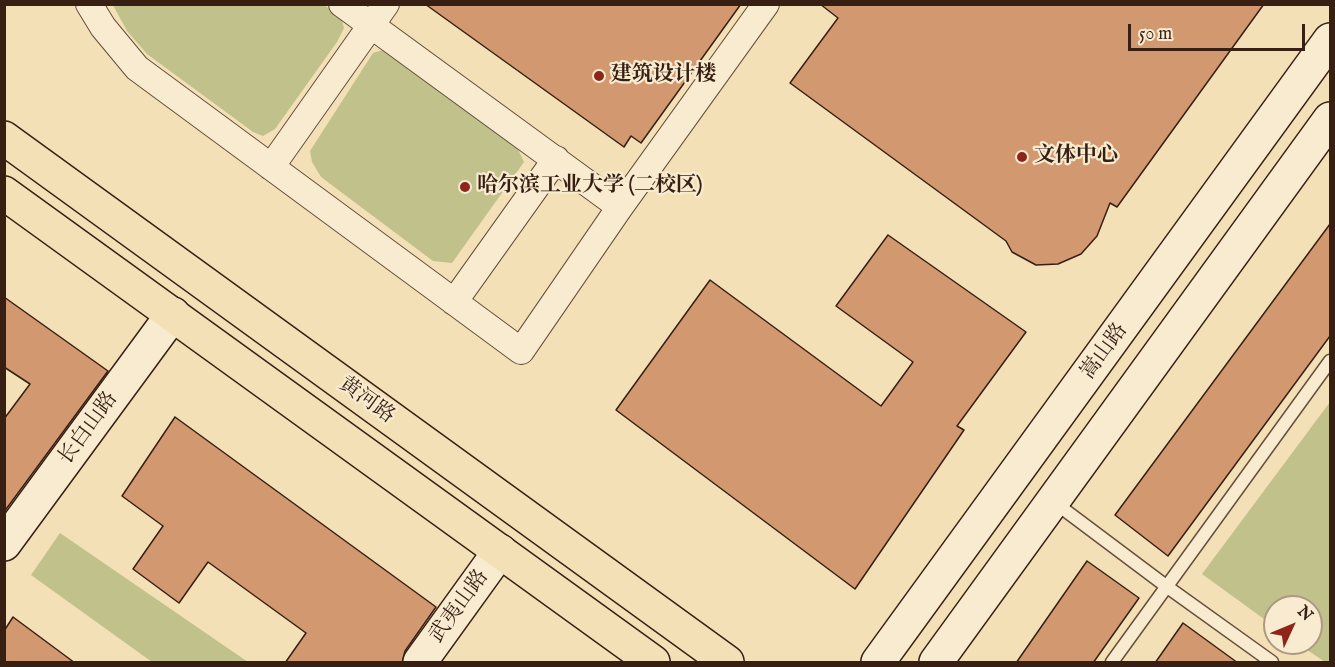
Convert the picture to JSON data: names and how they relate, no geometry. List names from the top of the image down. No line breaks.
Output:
{"streets":{"main road":["嵩山路","黄河路","长白山路","武夷山路"]},"crossings":[["黄河路","长白山路"],["黄河路","武夷山路"]],"places":["建筑设计楼","文体中心","哈尔滨工业大学 (二校区)"],"scale_bar":"50 m","north":"top right"}
